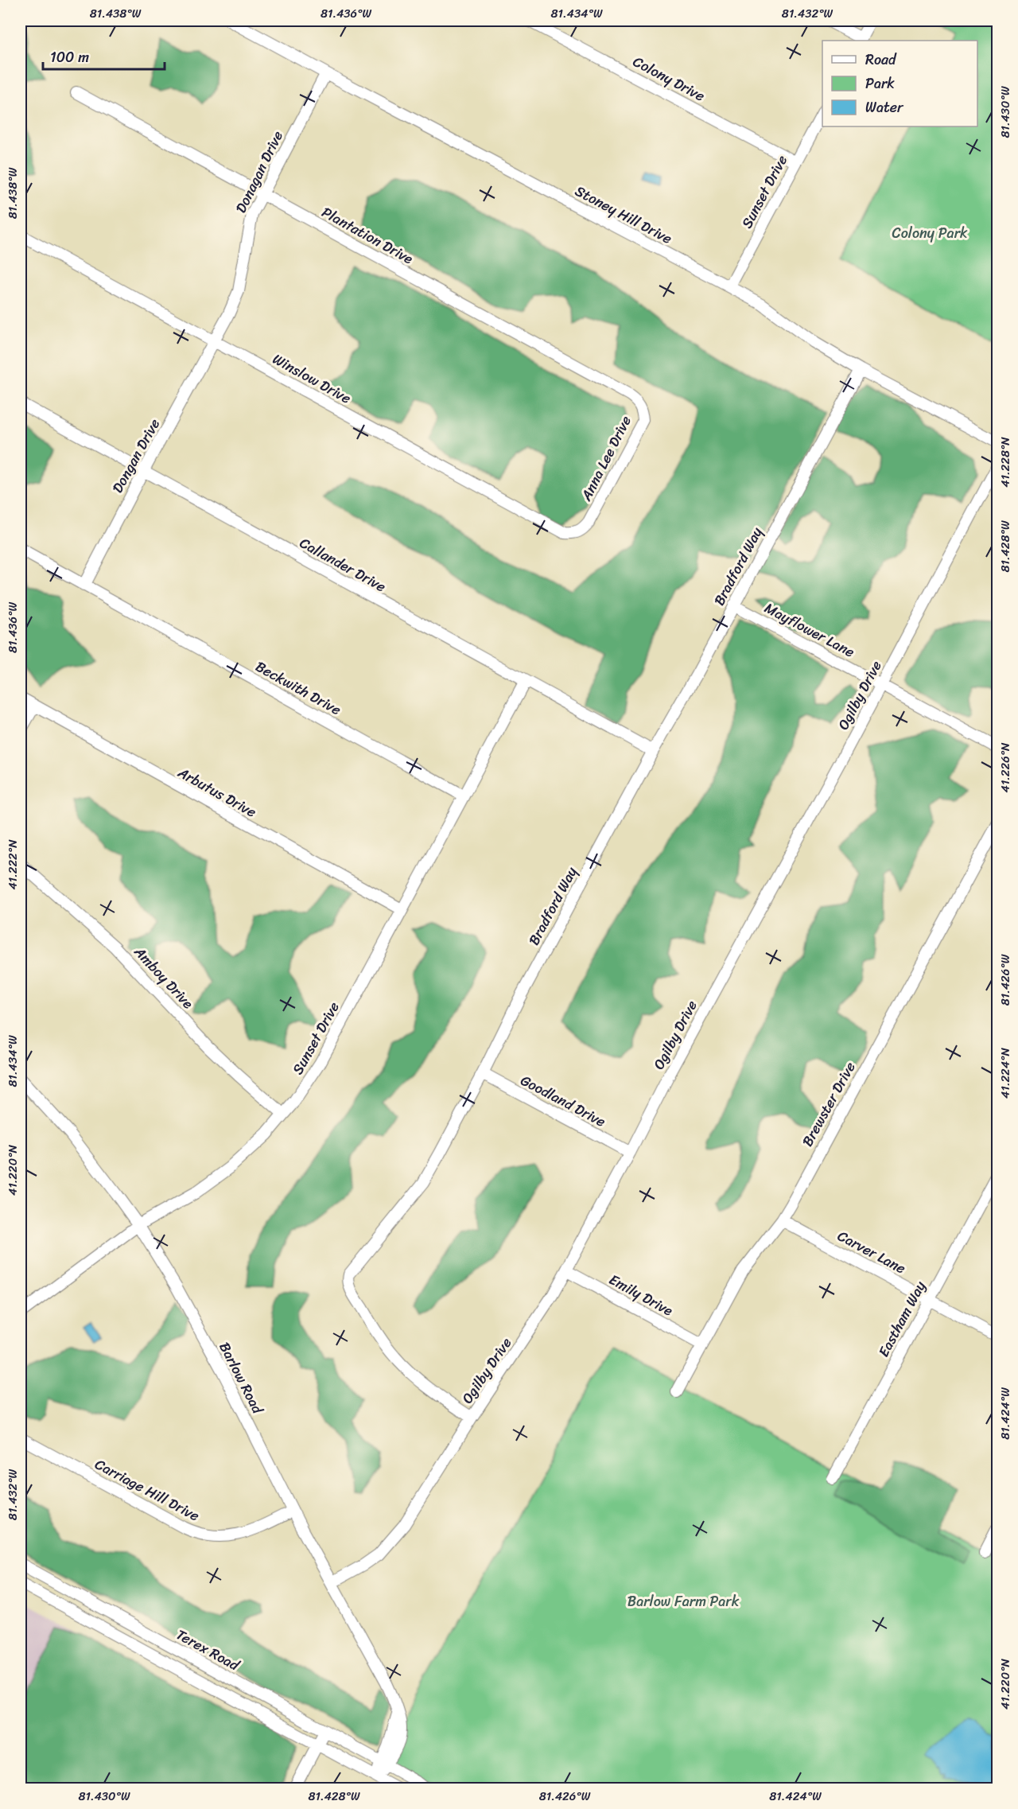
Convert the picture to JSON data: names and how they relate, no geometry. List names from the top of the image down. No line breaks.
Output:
{"streets":{"street":["Colony Drive","Donagan Drive","Sunset Drive","Stoney Hill Drive","Plantation Drive","Winslow Drive","Dongan Drive","Anna Lee Drive","Callander Drive","Bradford Way","Mayflower Lane","Beckwith Drive","Ogilby Drive","Arbutus Drive","Amboy Drive","Goodland Drive","Brewster Drive","Carver Lane","Emily Drive","Eastham Way","Barlow Road","Carriage Hill Drive","Terex Road"]},"crossings":[["Colony Drive","Sunset Drive"],["Donagan Drive","Stoney Hill Drive"],["Donagan Drive","Plantation Drive"],["Donagan Drive","Winslow Drive"],["Donagan Drive","Dongan Drive"],["Sunset Drive","Stoney Hill Drive"],["Sunset Drive","Callander Drive"],["Sunset Drive","Beckwith Drive"],["Sunset Drive","Arbutus Drive"],["Sunset Drive","Amboy Drive"],["Sunset Drive","Barlow Road"],["Stoney Hill Drive","Bradford Way"],["Plantation Drive","Anna Lee Drive"],["Winslow Drive","Dongan Drive"],["Winslow Drive","Anna Lee Drive"],["Dongan Drive","Callander Drive"],["Dongan Drive","Beckwith Drive"],["Callander Drive","Bradford Way"],["Bradford Way","Mayflower Lane"],["Bradford Way","Ogilby Drive"],["Bradford Way","Goodland Drive"],["Mayflower Lane","Ogilby Drive"],["Ogilby Drive","Goodland Drive"],["Ogilby Drive","Emily Drive"],["Ogilby Drive","Barlow Road"],["Brewster Drive","Carver Lane"],["Brewster Drive","Emily Drive"],["Carver Lane","Eastham Way"],["Barlow Road","Carriage Hill Drive"],["Barlow Road","Terex Road"]],"parks":["Colony Park","Barlow Farm Park"],"legend":["Road","Park","Water"],"scale_bar":"100 m","coordinates":["81.438°W","81.436°W","81.434°W","81.432°W","81.430°W","41.228°N","81.428°W","41.226°N","41.222°N","81.426°W","41.224°N","41.220°N","81.424°W"]}
